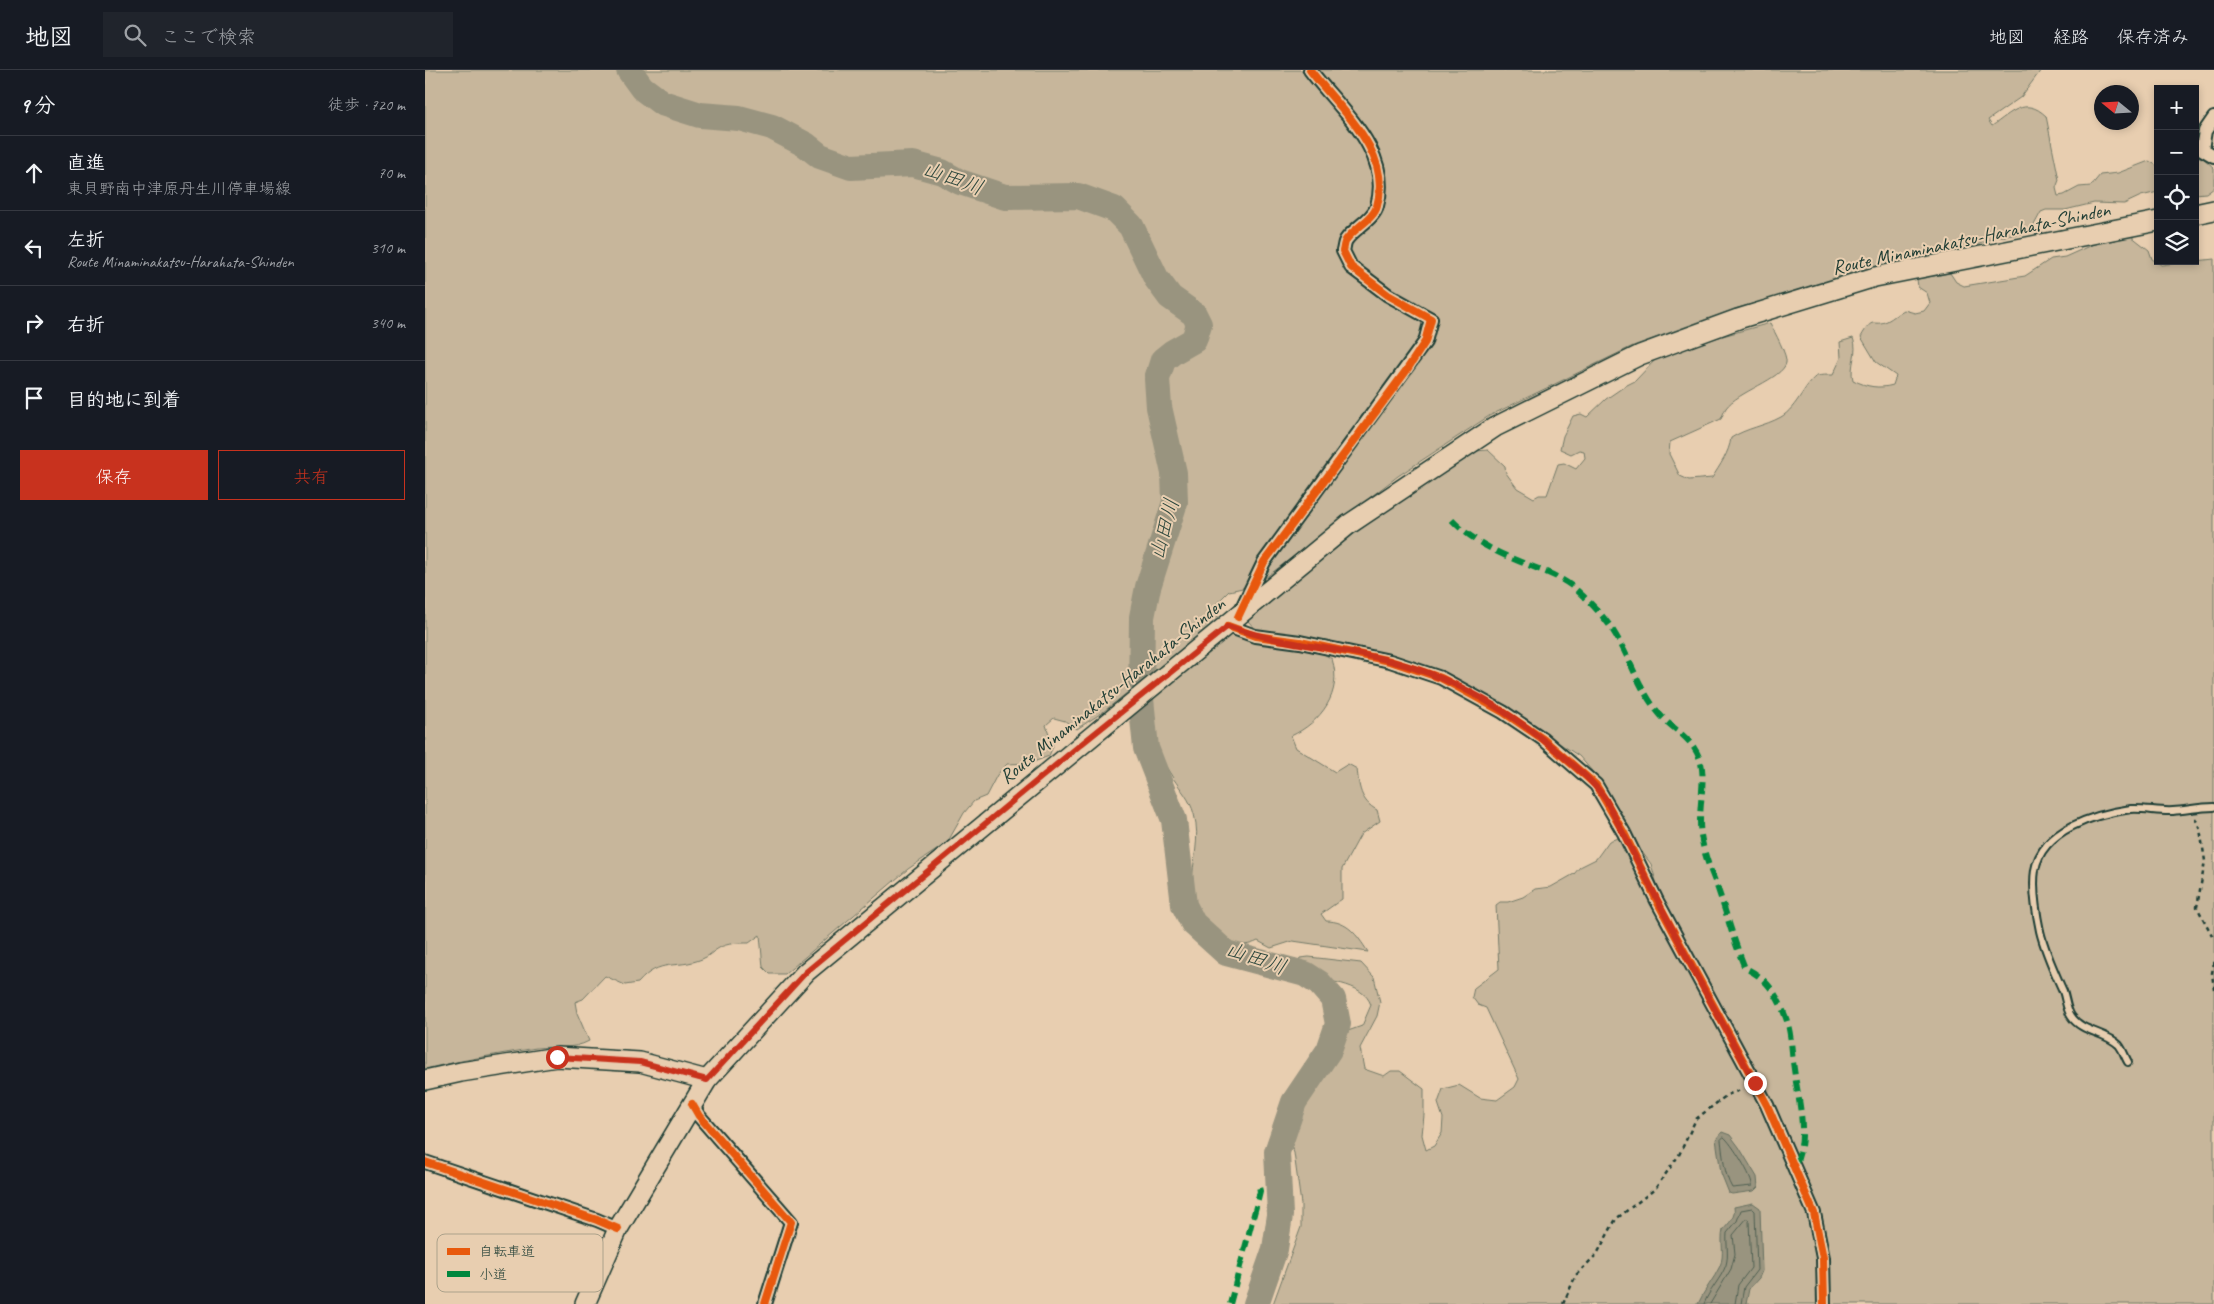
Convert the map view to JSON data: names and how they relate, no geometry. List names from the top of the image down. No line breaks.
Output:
{"streets":{"main road":["Route Minaminakatsu-Harahata-Shinden"]},"water":["山田川"],"legend":["自転車道","小道"],"north":"left","page":{"header":"地図","search":"ここで検索","nav":["地図","経路","保存済み"],"heading":["9 分","徒歩 · 720 m"],"map_buttons":["+","−"],"list":[["直進","東貝野南中津原丹生川停車場線","70 m"],["左折","Route Minaminakatsu-Harahata-Shinden","310 m"],["右折","340 m"],"目的地に到着"],"buttons":["保存","共有"]}}
